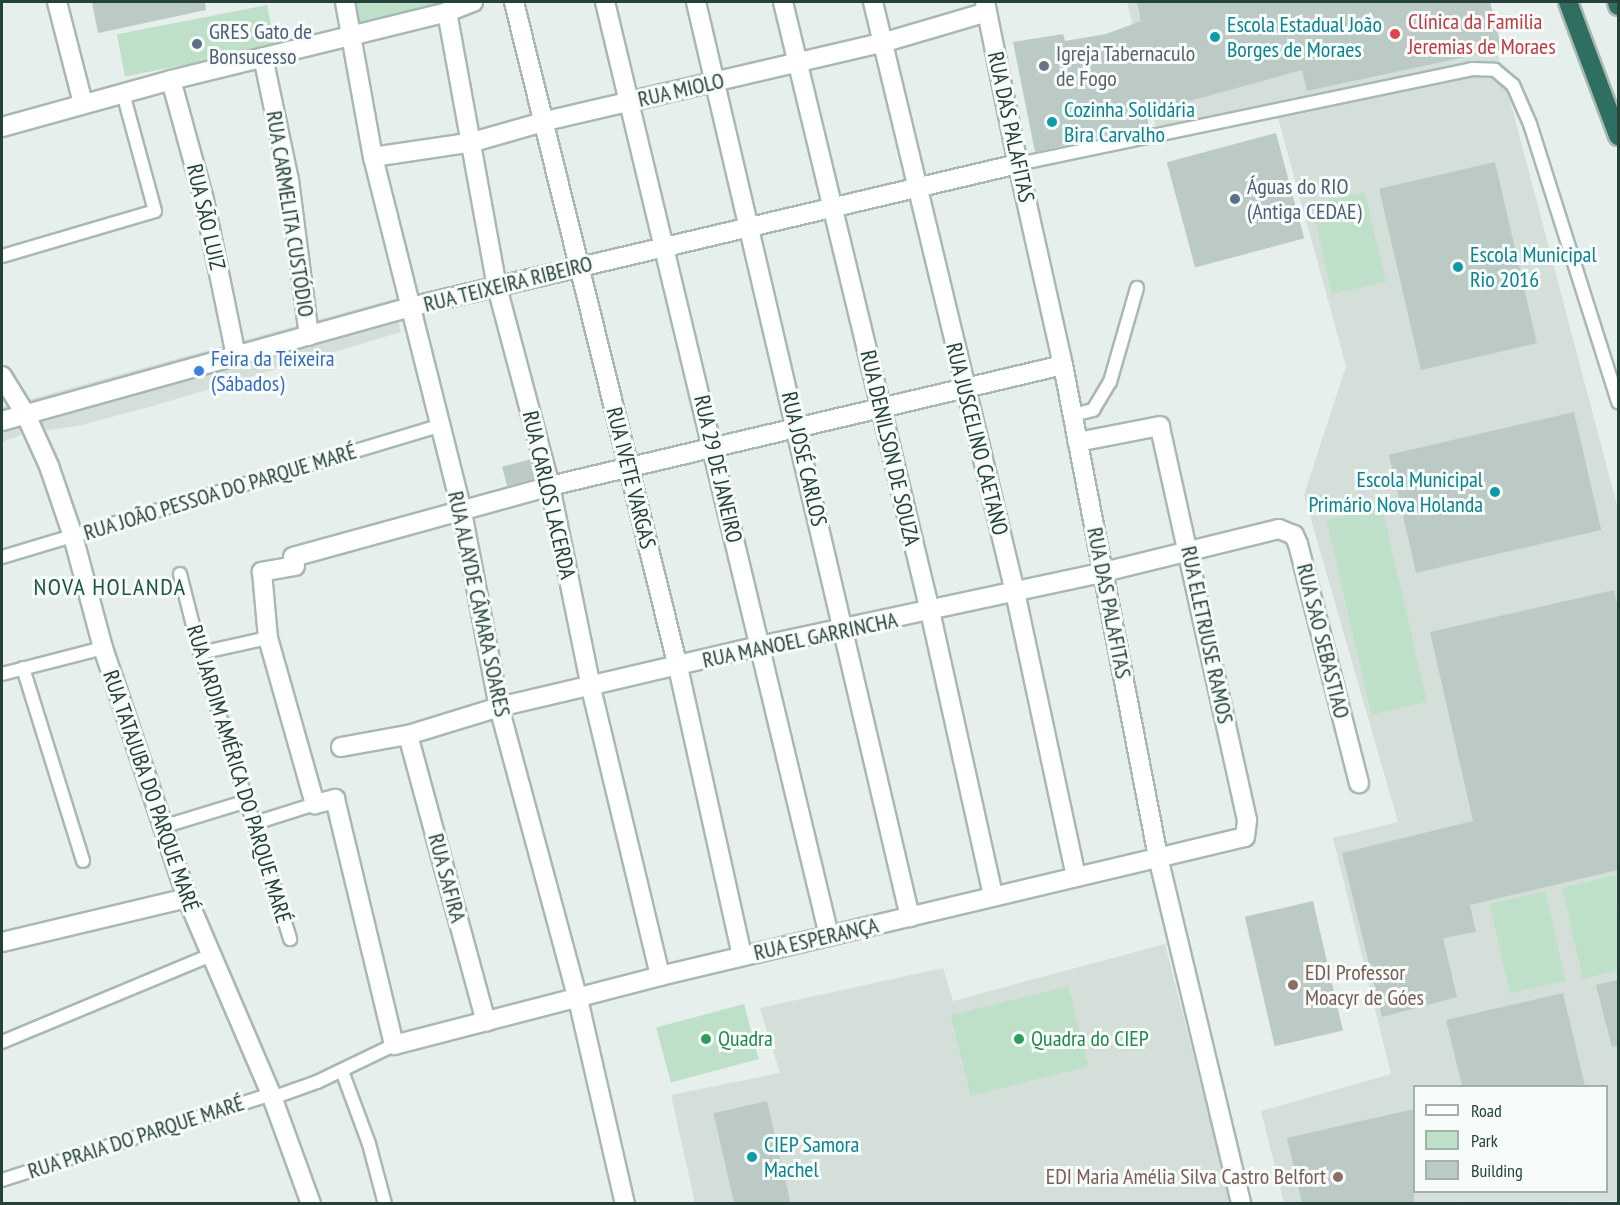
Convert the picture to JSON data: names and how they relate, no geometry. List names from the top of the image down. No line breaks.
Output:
{"streets":{"street":["RUA MIOLO","RUA DAS PALAFITAS","RUA CARMELITA CUSTÓDIO","RUA SÃO LUIZ","RUA TEIXEIRA RIBEIRO","RUA JUSCELINO CAETANO","RUA DENILSON DE SOUZA","RUA JOSÉ CARLOS","RUA 29 DE JANEIRO","RUA IVETE VARGAS","RUA CARLOS LACERDA","RUA ALAYDE CÂMARA SOARES","RUA ELETRJUSE RAMOS","RUA MANOEL GARRINCHA","RUA SAO SEBASTIAO","RUA TATAJUBA DO PARQUE MARÉ","RUA SAFIRA","RUA ESPERANÇA"],"lane":["RUA JOÃO PESSOA DO PARQUE MARÉ","RUA JARDIM AMÉRICA DO PARQUE MARÉ","RUA PRAIA DO PARQUE MARÉ"]},"crossings":[["RUA MIOLO","RUA DAS PALAFITAS"],["RUA MIOLO","RUA JUSCELINO CAETANO"],["RUA MIOLO","RUA DENILSON DE SOUZA"],["RUA MIOLO","RUA JOSÉ CARLOS"],["RUA MIOLO","RUA 29 DE JANEIRO"],["RUA MIOLO","RUA IVETE VARGAS"],["RUA MIOLO","RUA CARLOS LACERDA"],["RUA MIOLO","RUA ALAYDE CÂMARA SOARES"],["RUA DAS PALAFITAS","RUA TEIXEIRA RIBEIRO"],["RUA DAS PALAFITAS","RUA ELETRJUSE RAMOS"],["RUA DAS PALAFITAS","RUA MANOEL GARRINCHA"],["RUA DAS PALAFITAS","RUA ESPERANÇA"],["RUA CARMELITA CUSTÓDIO","RUA TEIXEIRA RIBEIRO"],["RUA SÃO LUIZ","RUA TEIXEIRA RIBEIRO"],["RUA TEIXEIRA RIBEIRO","RUA JUSCELINO CAETANO"],["RUA TEIXEIRA RIBEIRO","RUA DENILSON DE SOUZA"],["RUA TEIXEIRA RIBEIRO","RUA JOSÉ CARLOS"],["RUA TEIXEIRA RIBEIRO","RUA 29 DE JANEIRO"],["RUA TEIXEIRA RIBEIRO","RUA IVETE VARGAS"],["RUA TEIXEIRA RIBEIRO","RUA CARLOS LACERDA"],["RUA TEIXEIRA RIBEIRO","RUA ALAYDE CÂMARA SOARES"],["RUA TEIXEIRA RIBEIRO","RUA TATAJUBA DO PARQUE MARÉ"],["RUA JUSCELINO CAETANO","RUA MANOEL GARRINCHA"],["RUA JUSCELINO CAETANO","RUA ESPERANÇA"],["RUA DENILSON DE SOUZA","RUA MANOEL GARRINCHA"],["RUA DENILSON DE SOUZA","RUA ESPERANÇA"],["RUA JOSÉ CARLOS","RUA MANOEL GARRINCHA"],["RUA JOSÉ CARLOS","RUA ESPERANÇA"],["RUA 29 DE JANEIRO","RUA MANOEL GARRINCHA"],["RUA 29 DE JANEIRO","RUA ESPERANÇA"],["RUA IVETE VARGAS","RUA MANOEL GARRINCHA"],["RUA IVETE VARGAS","RUA ESPERANÇA"],["RUA JOÃO PESSOA DO PARQUE MARÉ","RUA ALAYDE CÂMARA SOARES"],["RUA JOÃO PESSOA DO PARQUE MARÉ","RUA TATAJUBA DO PARQUE MARÉ"],["RUA CARLOS LACERDA","RUA MANOEL GARRINCHA"],["RUA CARLOS LACERDA","RUA ESPERANÇA"],["RUA ALAYDE CÂMARA SOARES","RUA MANOEL GARRINCHA"],["RUA ALAYDE CÂMARA SOARES","RUA ESPERANÇA"],["RUA ELETRJUSE RAMOS","RUA MANOEL GARRINCHA"],["RUA ELETRJUSE RAMOS","RUA ESPERANÇA"],["RUA MANOEL GARRINCHA","RUA SAO SEBASTIAO"],["RUA MANOEL GARRINCHA","RUA SAFIRA"],["RUA TATAJUBA DO PARQUE MARÉ","RUA PRAIA DO PARQUE MARÉ"],["RUA SAFIRA","RUA ESPERANÇA"],["RUA ESPERANÇA","RUA PRAIA DO PARQUE MARÉ"]],"districts":["NOVA HOLANDA"],"places":["Clínica da Familia Jeremias de Moraes","Escola Estadual João Borges de Moraes","GRES Gato de Bonsucesso","Igreja Tabernaculo de Fogo","Cozinha Solidária Bira Carvalho","Águas do RIO (Antiga CEDAE)","Escola Municipal Rio 2016","Feira da Teixeira (Sábados)","Escola Municipal Primário Nova Holanda","EDI Professor Moacyr de Góes","Quadra","Quadra do CIEP","CIEP Samora Machel","EDI Maria Amélia Silva Castro Belfort"],"legend":["Road","Park","Building"]}
